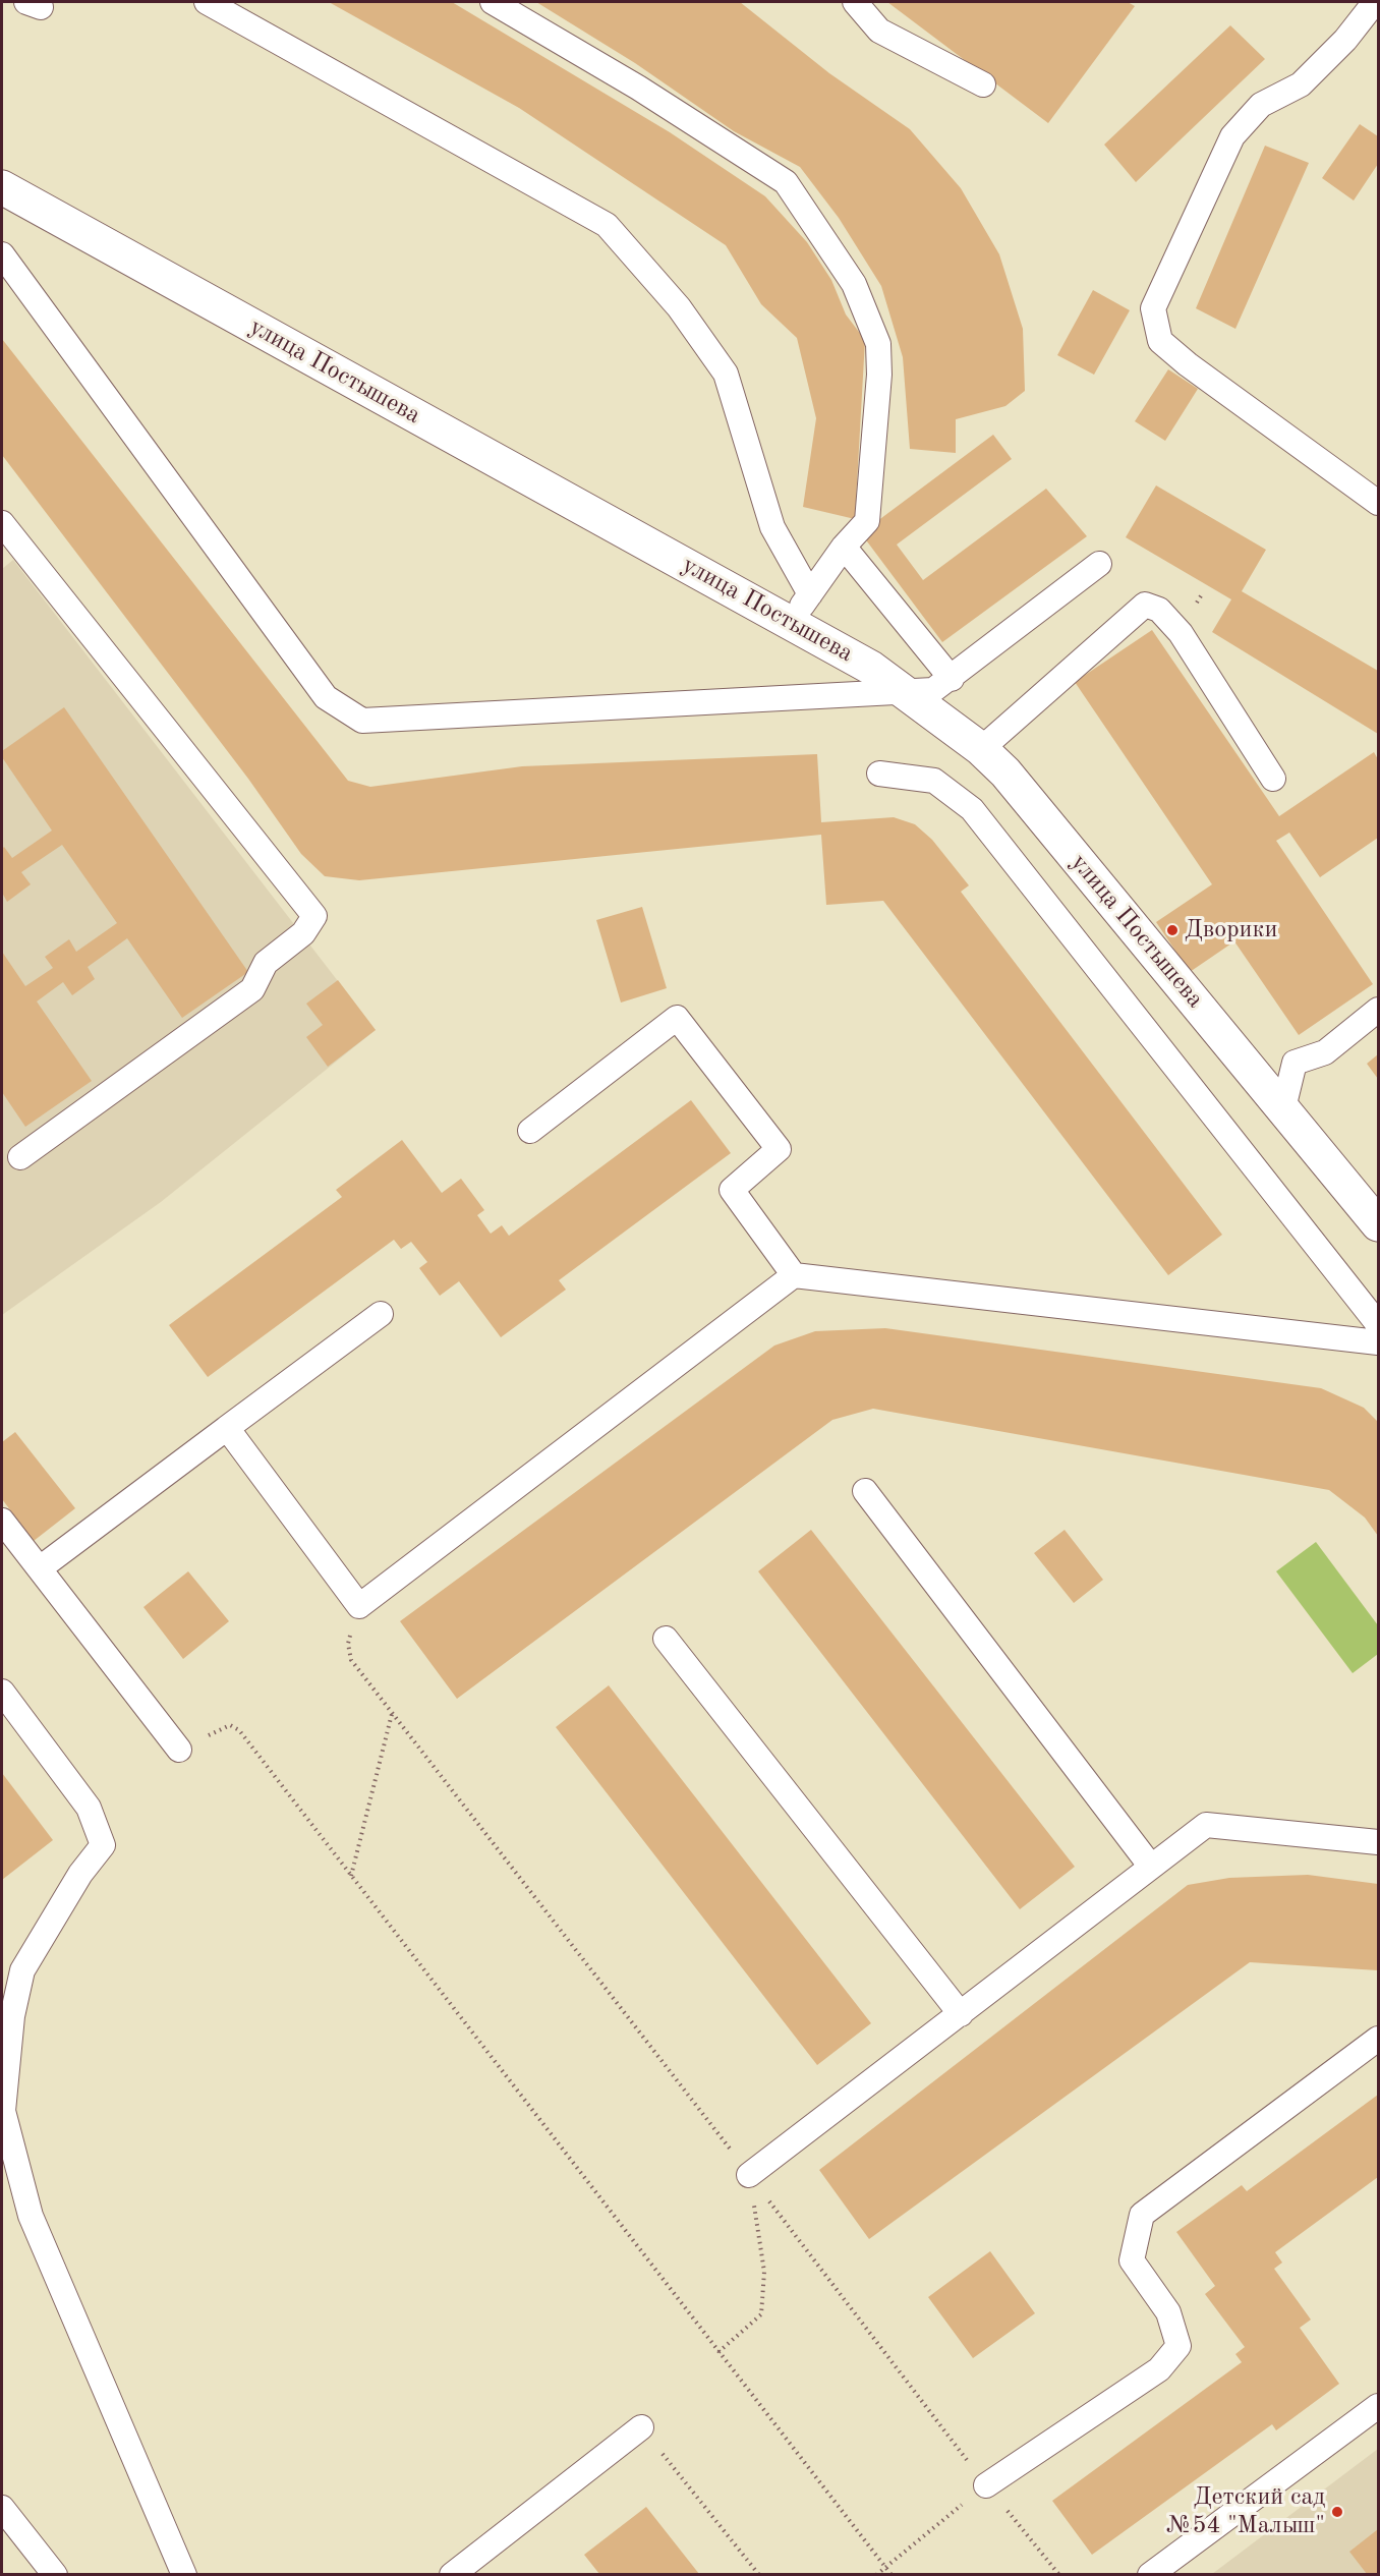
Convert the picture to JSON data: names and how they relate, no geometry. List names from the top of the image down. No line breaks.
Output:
{"streets":{"street":["улица Постышева"]},"places":["Дворики","Детский сад №54 \"Малыш\""]}
